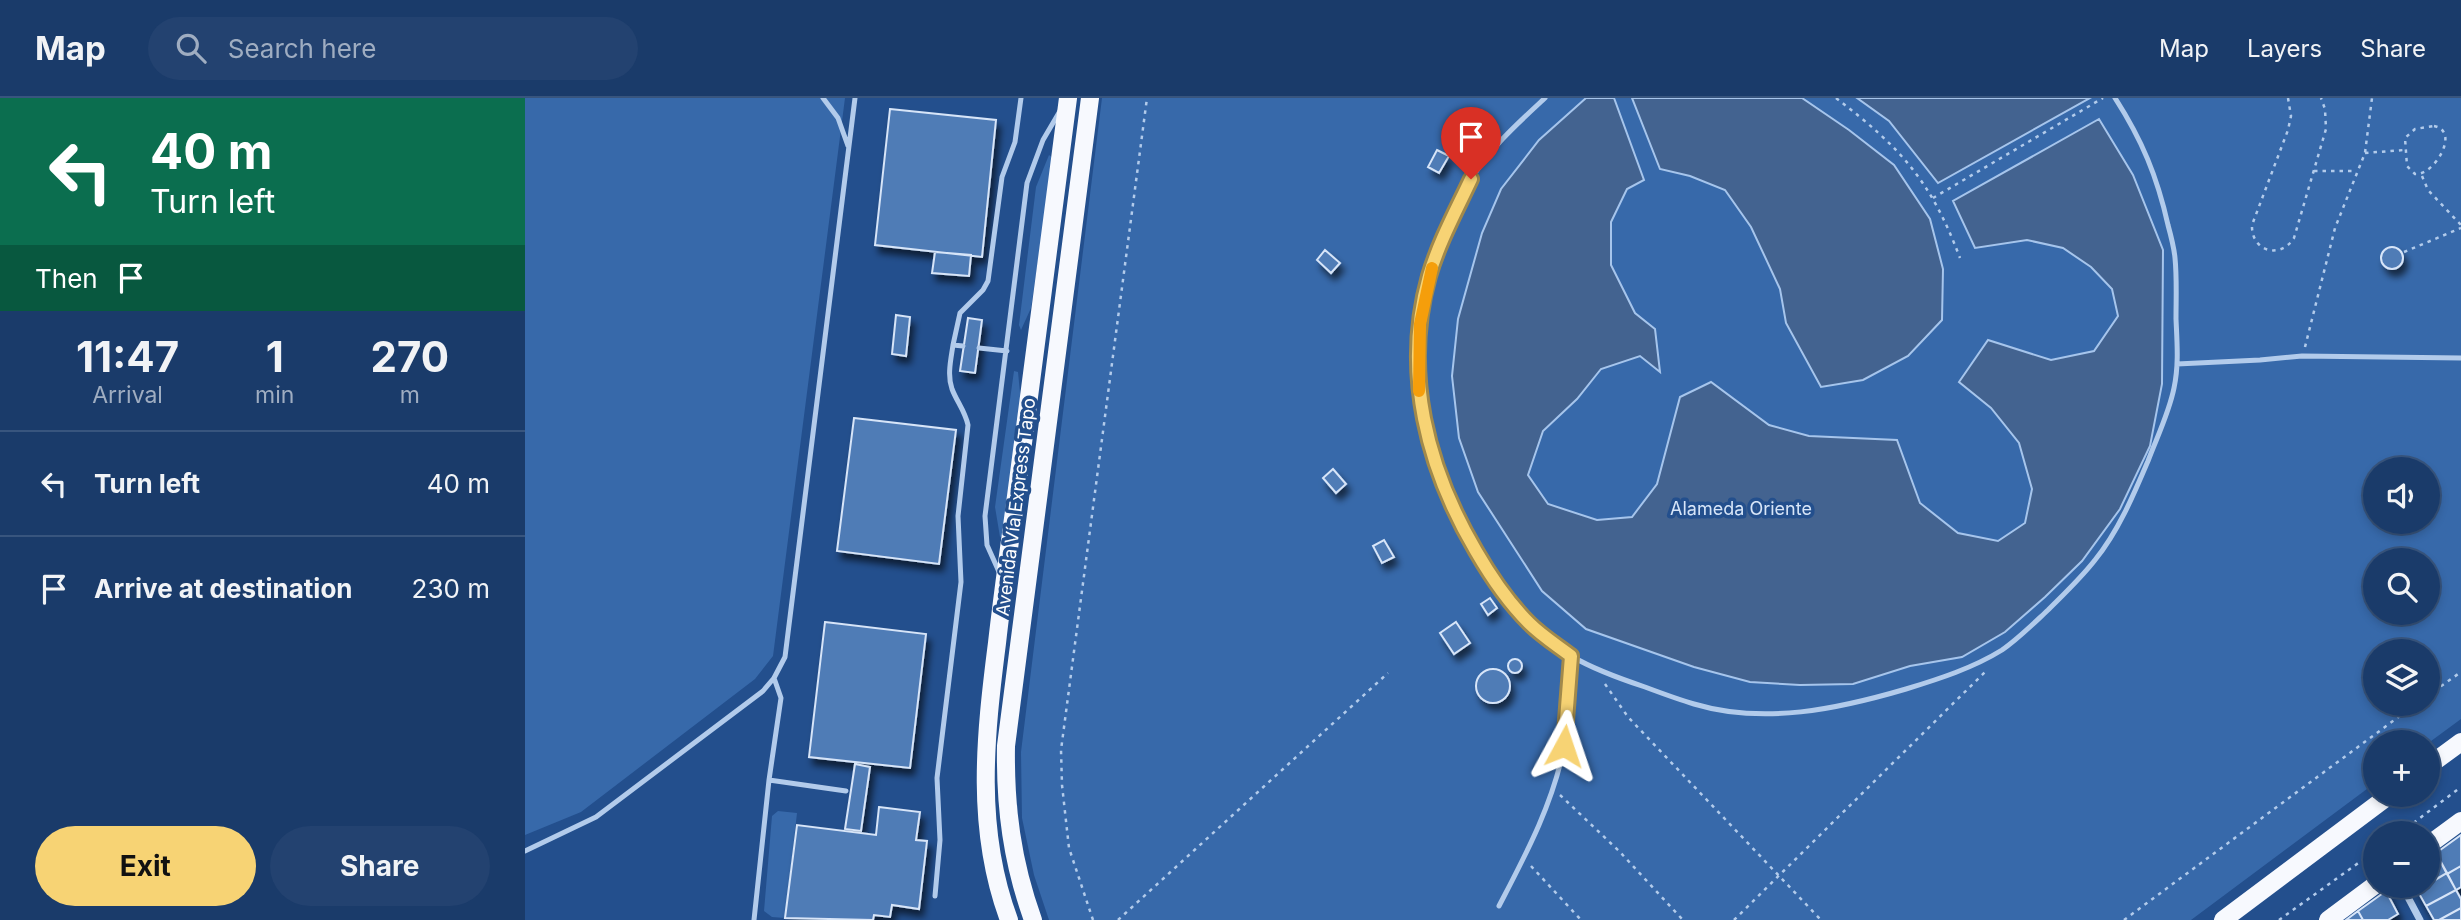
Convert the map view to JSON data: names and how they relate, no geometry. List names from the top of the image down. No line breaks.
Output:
{"streets":{"main road":["Avenida Vía Express Tapo"]},"parks":["Alameda Oriente"],"page":{"header":"Map","search":"Search here","nav":["Map","Layers","Share"],"turn":["40 m","Turn left"],"then":"Then","eta":["11:47","Arrival","1","min","270","m"],"list":[{"name":"Turn left","value":"40 m"},{"name":"Arrive at destination","value":"230 m"}],"map_buttons":["+","−"],"buttons":["Exit","Share"]}}
